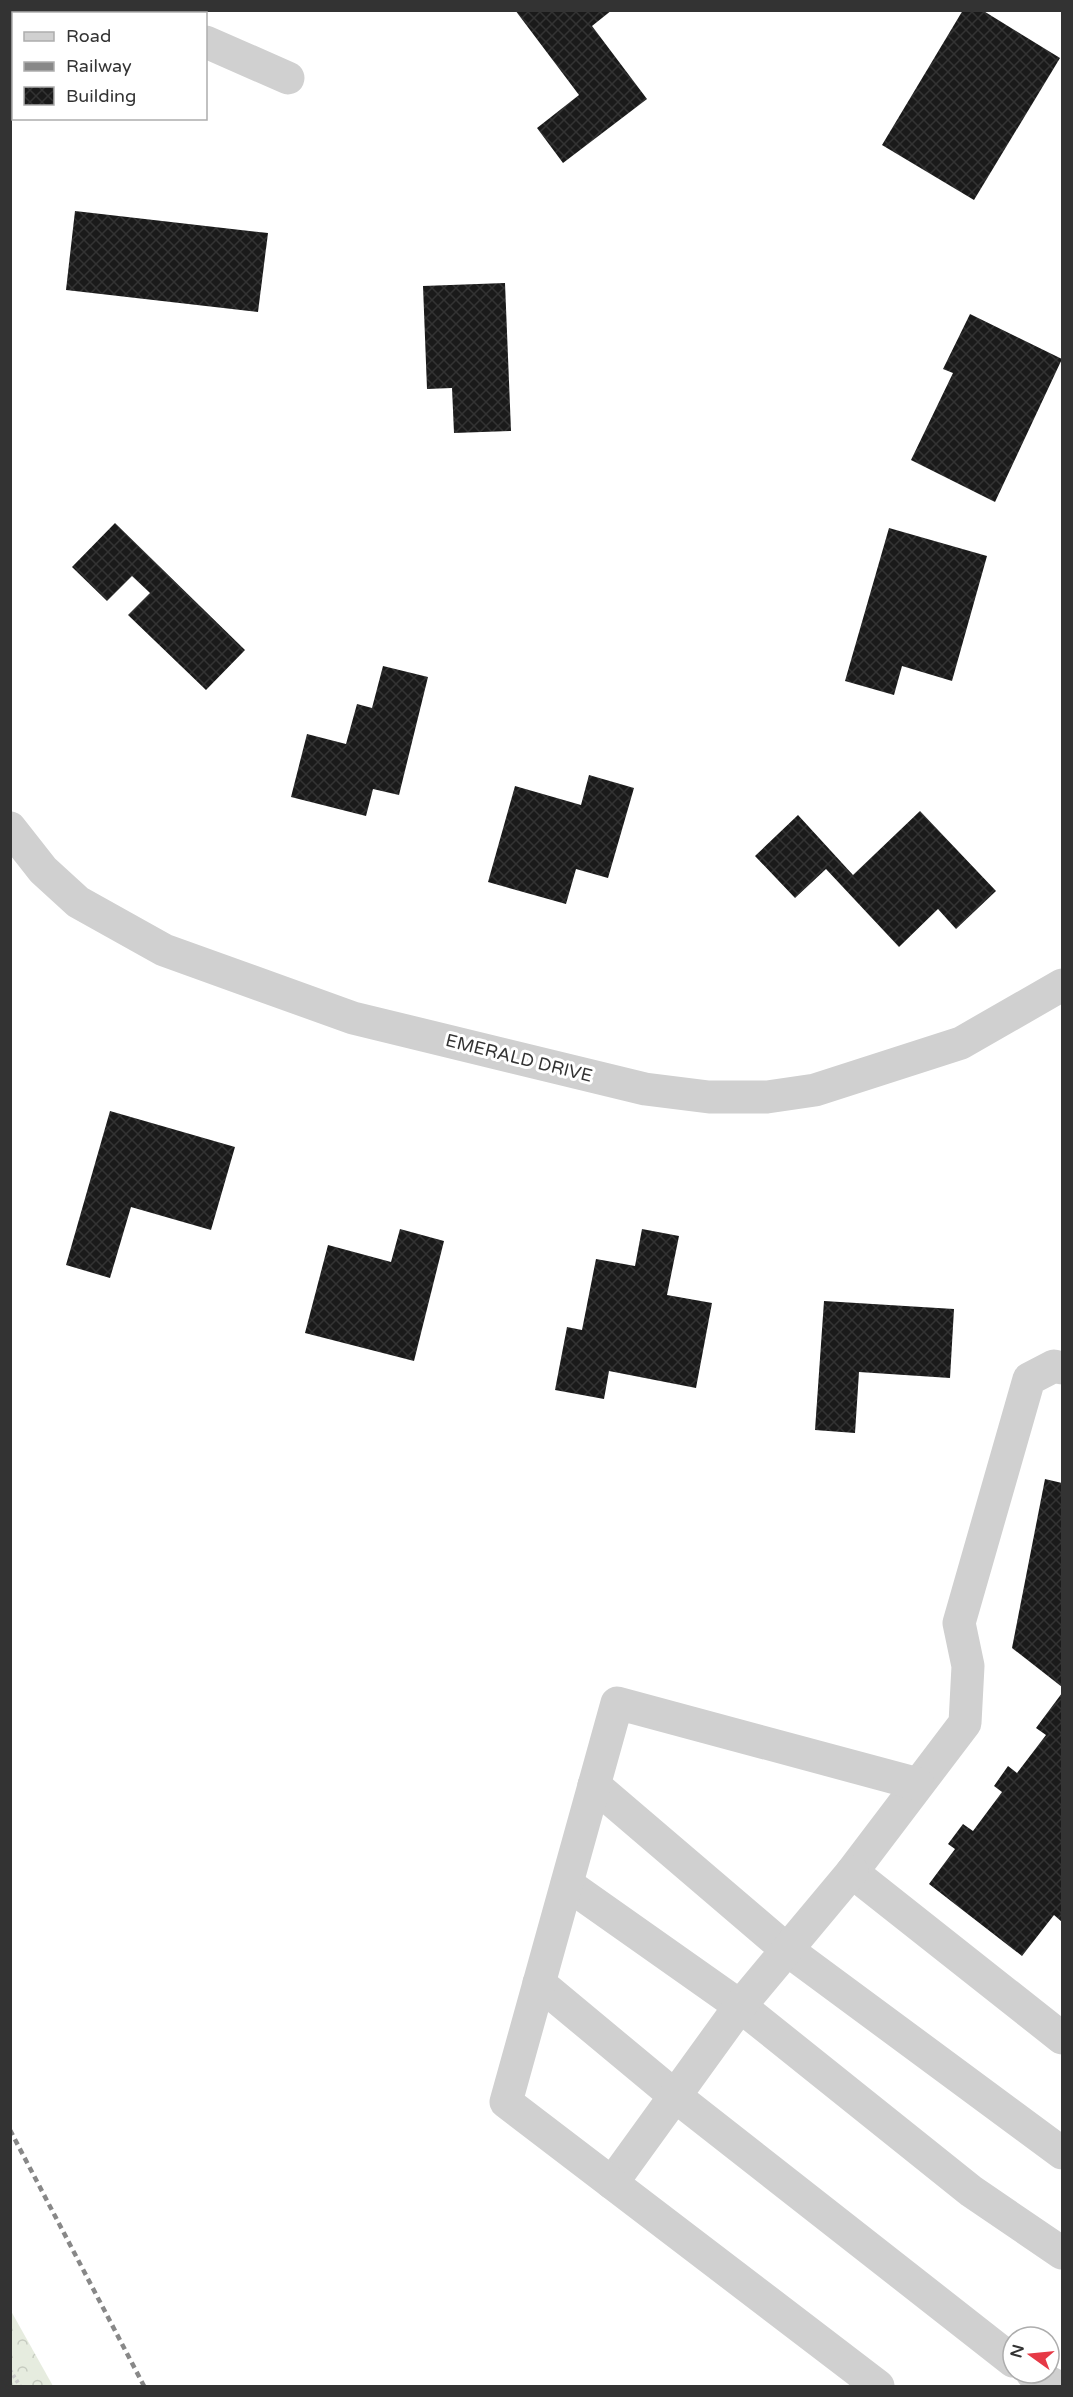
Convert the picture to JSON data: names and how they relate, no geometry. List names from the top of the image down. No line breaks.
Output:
{"streets":{"street":["EMERALD DRIVE"]},"legend":["Road","Railway","Building"],"north":"left"}
